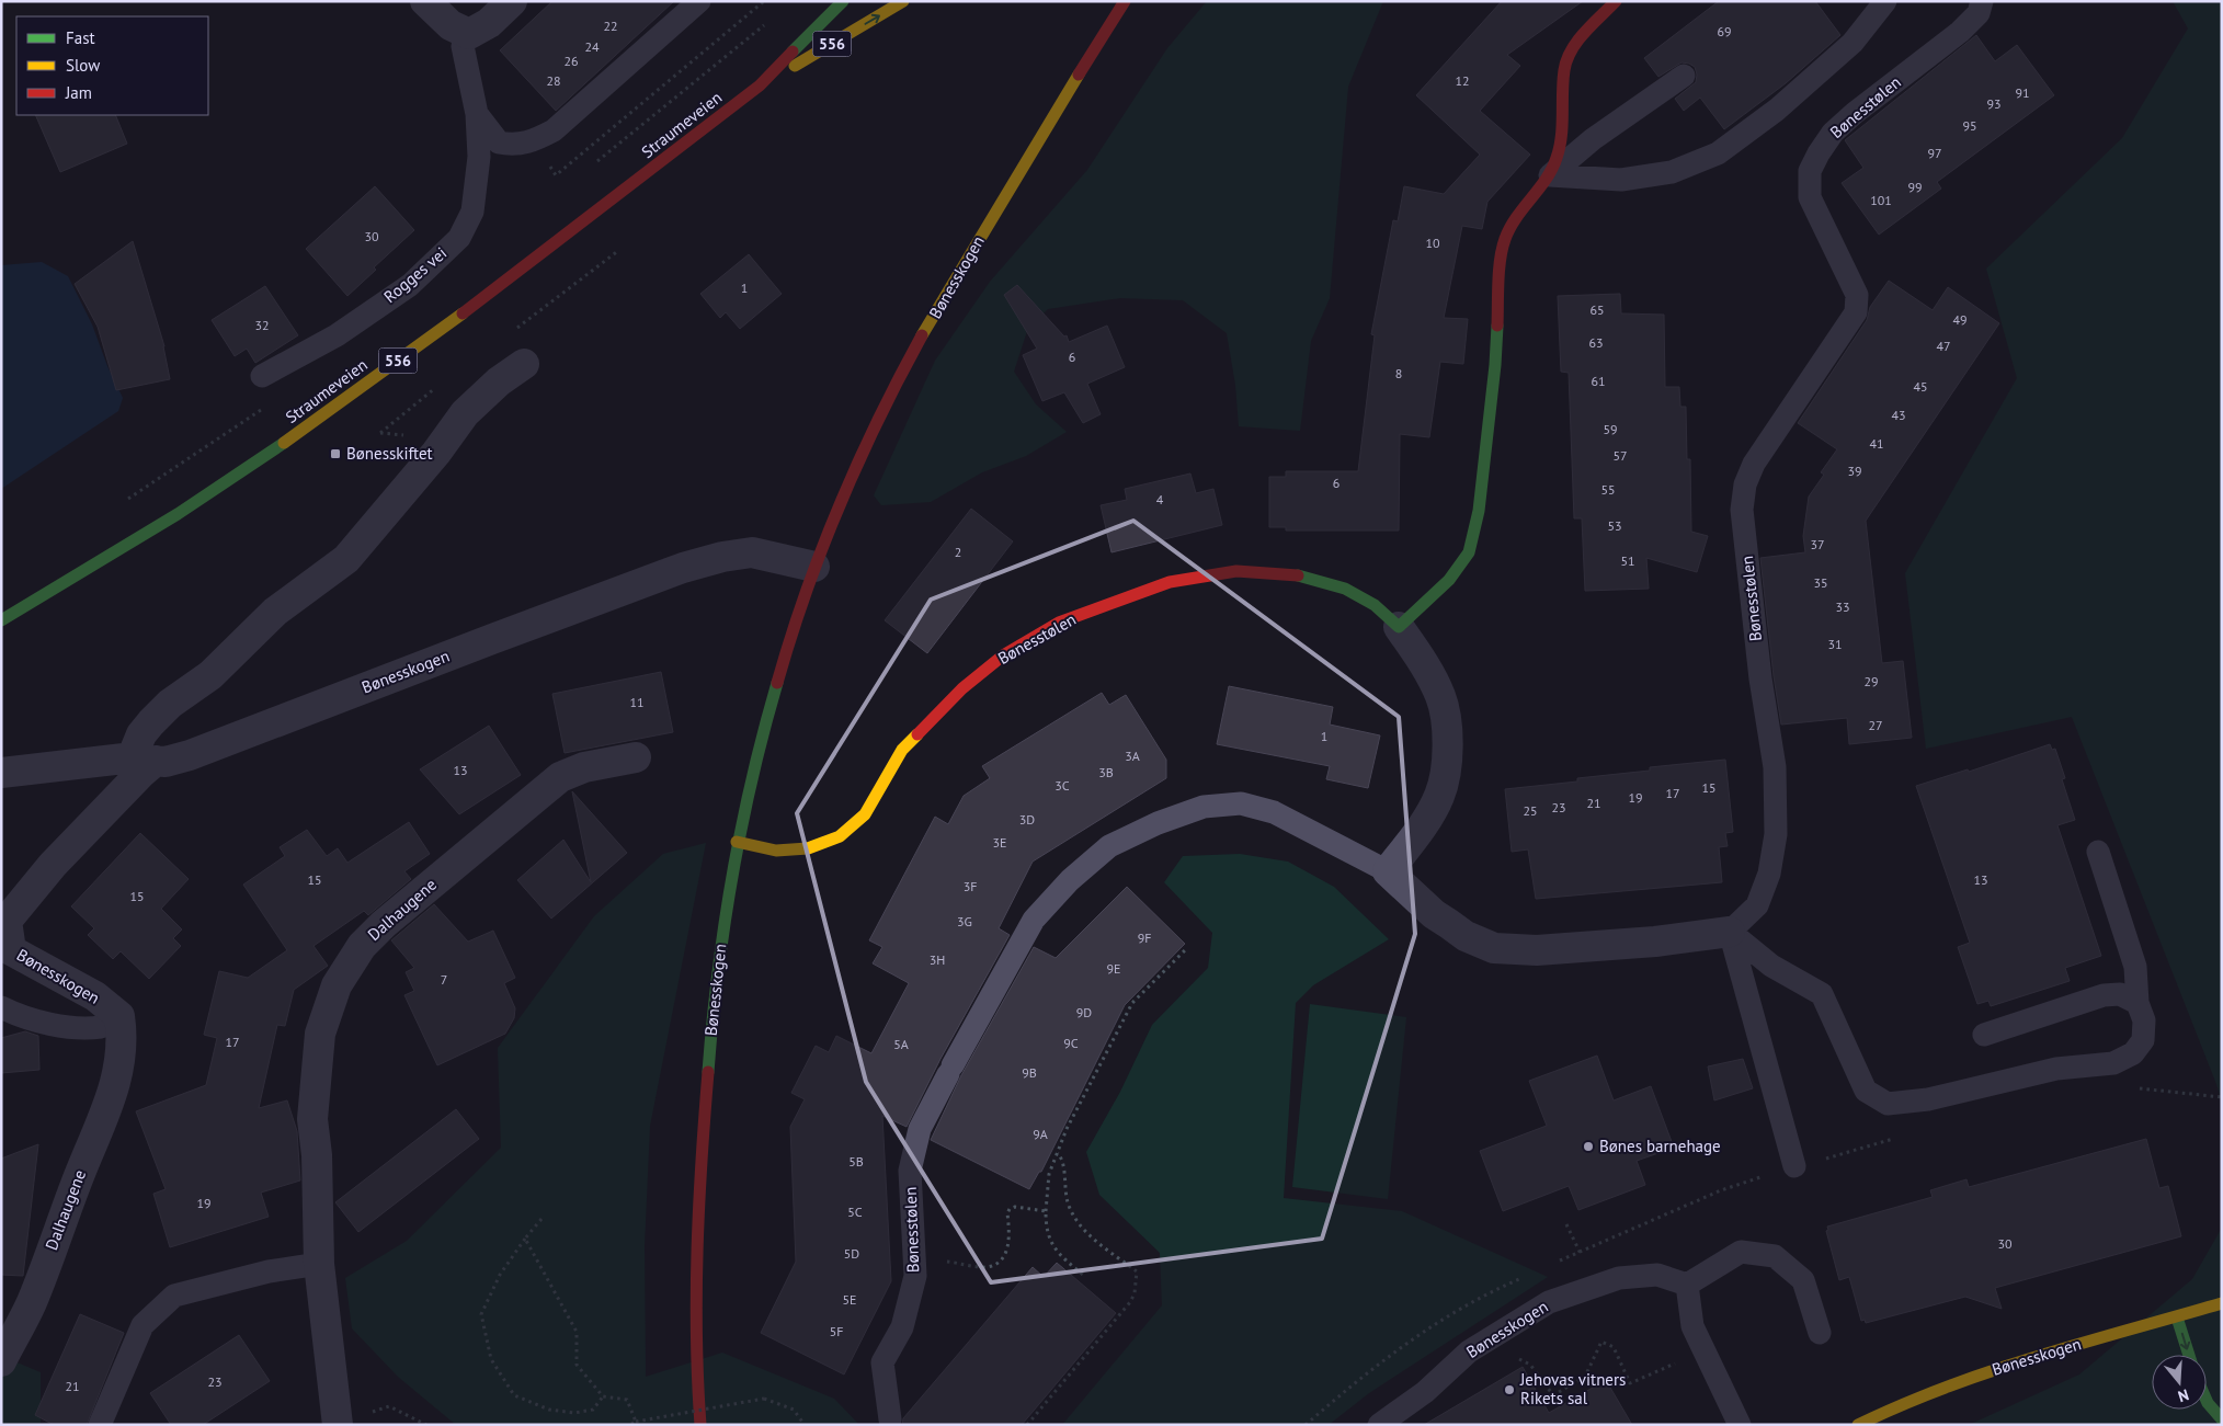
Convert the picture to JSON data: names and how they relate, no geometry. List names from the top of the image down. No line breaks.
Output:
{"streets":{"main road":["556","Bønesstølen","Straumeveien","Bønesskogen"],"street":["Dalhaugene"],"lane":["Rogges vei"]},"crossings":[["Bønesstølen","Bønesskogen"],["Bønesskogen","Dalhaugene"]],"places":{"transit":["Bønesskiftet"],"other":["Bønes barnehage","Jehovas vitners Rikets sal"]},"house_numbers":["22","69","24","26","28","12","91","93","95","97","99","101","30","10","1","65","49","32","63","47","6","8","61","45","43","59","41","57","39","6","55","4","53","37","2","51","35","33","31","29","11","27","1","3A","13","3B","3C","15","17","19","21","23","25","3D","3E","15","13","3F","15","3G","9F","3H","9E","7","9D","17","9C","5A","9B","9A","5B","19","5C","30","5D","5E","5F","23","21"],"legend":["Fast","Slow","Jam"],"north":"bottom"}
